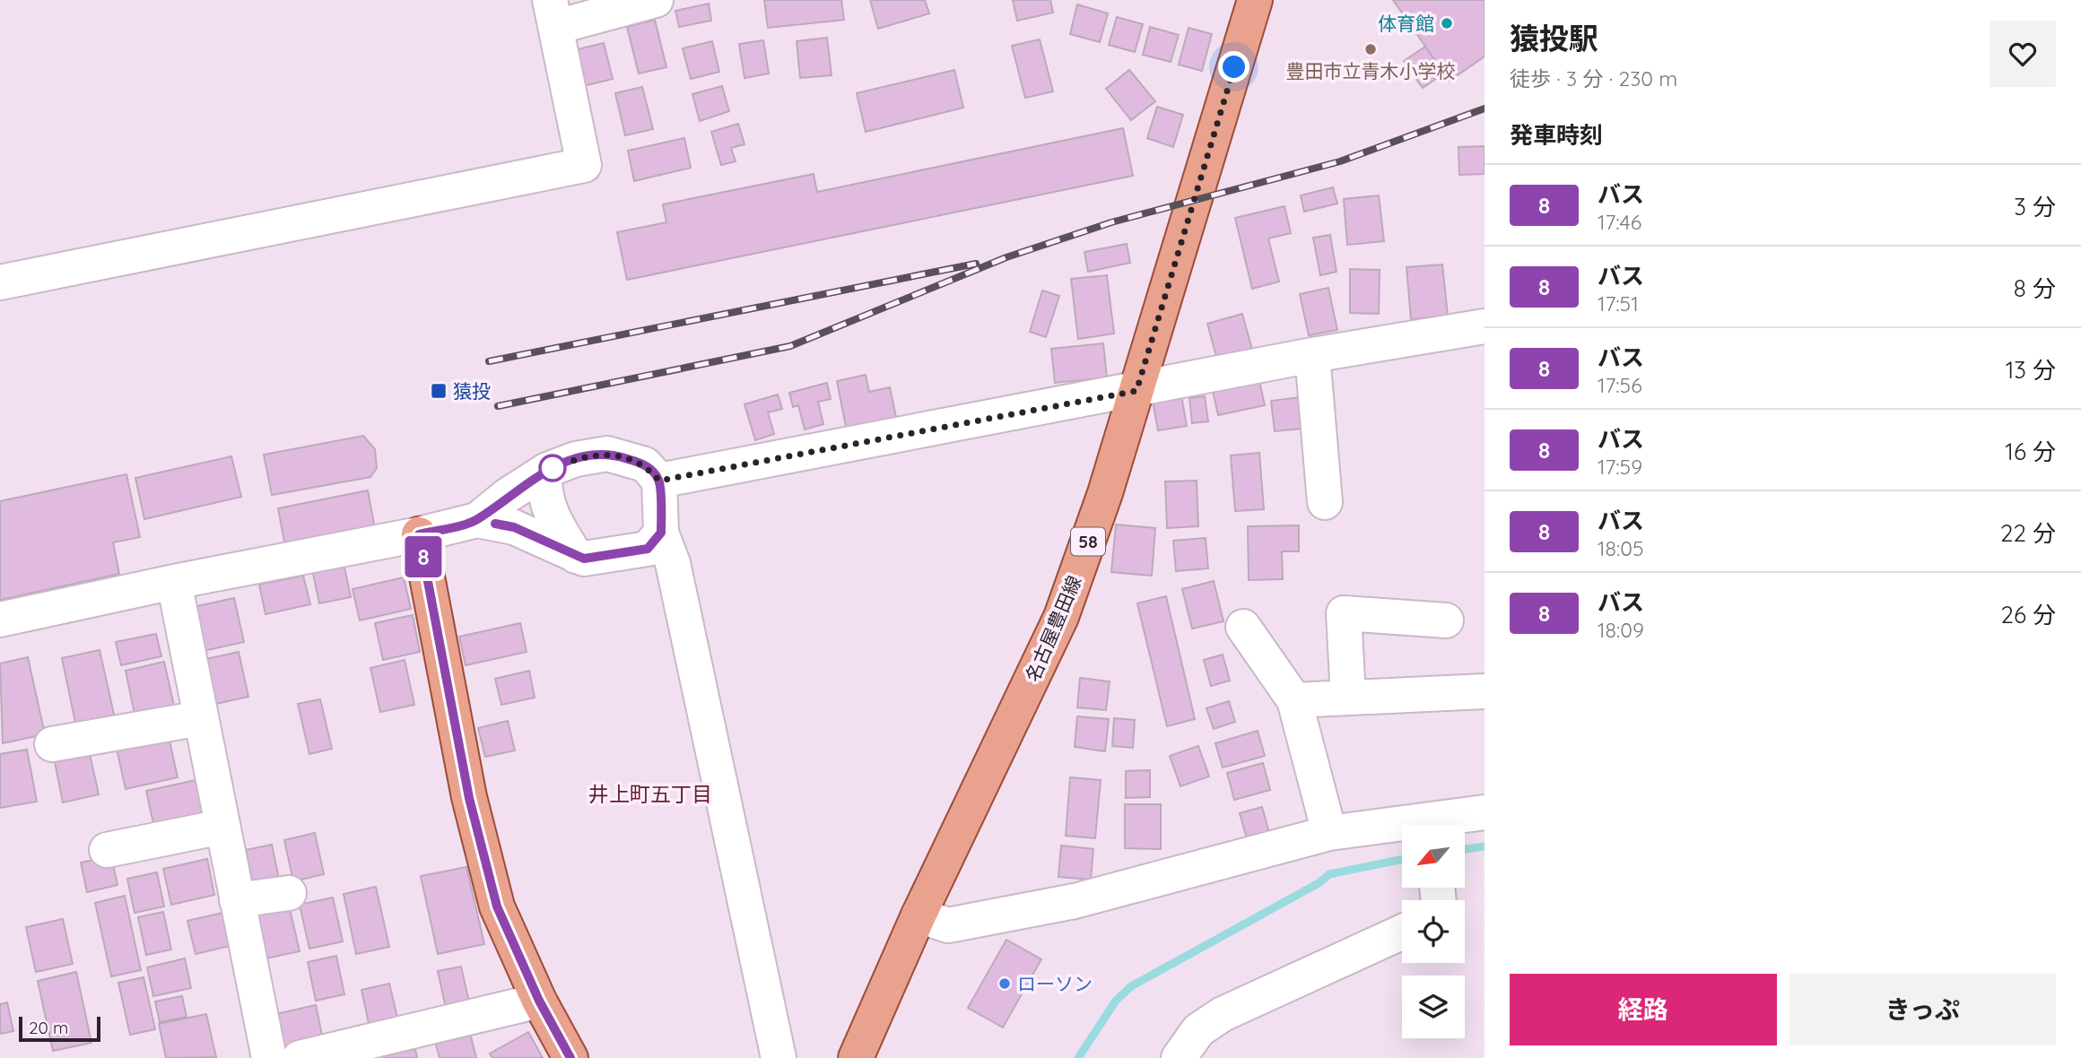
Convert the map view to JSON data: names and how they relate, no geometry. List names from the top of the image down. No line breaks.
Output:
{"streets":{"main road":["58","名古屋豊田線"]},"districts":["井上町五丁目"],"places":{"other":["体育館","豊田市立青木小学校","ローソン"],"transit":["猿投"]},"lines":["bus line 8"],"scale_bar":"20 m","north":"bottom left","page":{"on_map":"8","heading":[["猿投駅","徒歩 · 3 分 · 230 m"],"発車時刻"],"list":[{"mark":"8","name":"バス","note":"17:46","value":"3 分"},{"mark":"8","name":"バス","note":"17:51","value":"8 分"},{"mark":"8","name":"バス","note":"17:56","value":"13 分"},{"mark":"8","name":"バス","note":"17:59","value":"16 分"},{"mark":"8","name":"バス","note":"18:05","value":"22 分"},{"mark":"8","name":"バス","note":"18:09","value":"26 分"}],"buttons":["経路","きっぷ"],"scale":"20 m"}}
